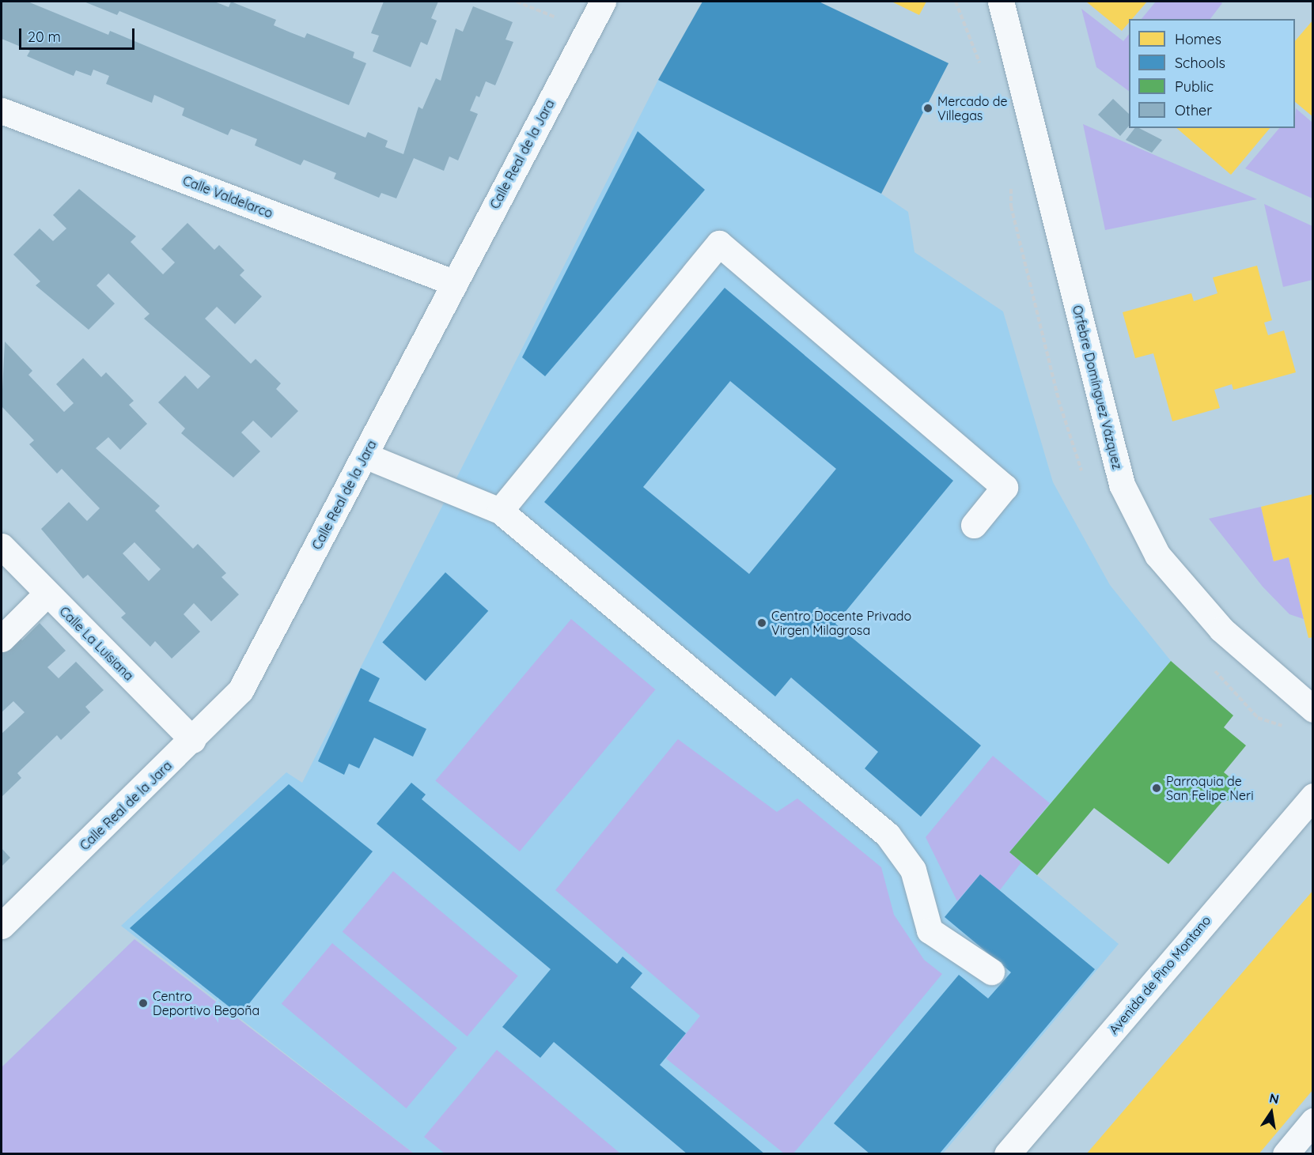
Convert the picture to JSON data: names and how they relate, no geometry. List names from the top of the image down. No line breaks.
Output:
{"streets":{"street":["Calle Real de la Jara","Calle Valdelarco","Orfebre Domínguez Vázquez","Calle La Luisiana","Avenida de Pino Montano"]},"crossings":[["Calle Real de la Jara","Calle Valdelarco"],["Calle Real de la Jara","Calle La Luisiana"]],"places":["Mercado de Villegas","Centro Docente Privado Virgen Milagrosa","Parroquia de San Felipe Neri","Centro Deportivo Begoña"],"legend":["Homes","Schools","Public","Other"],"scale_bar":"20 m","north":"top"}
